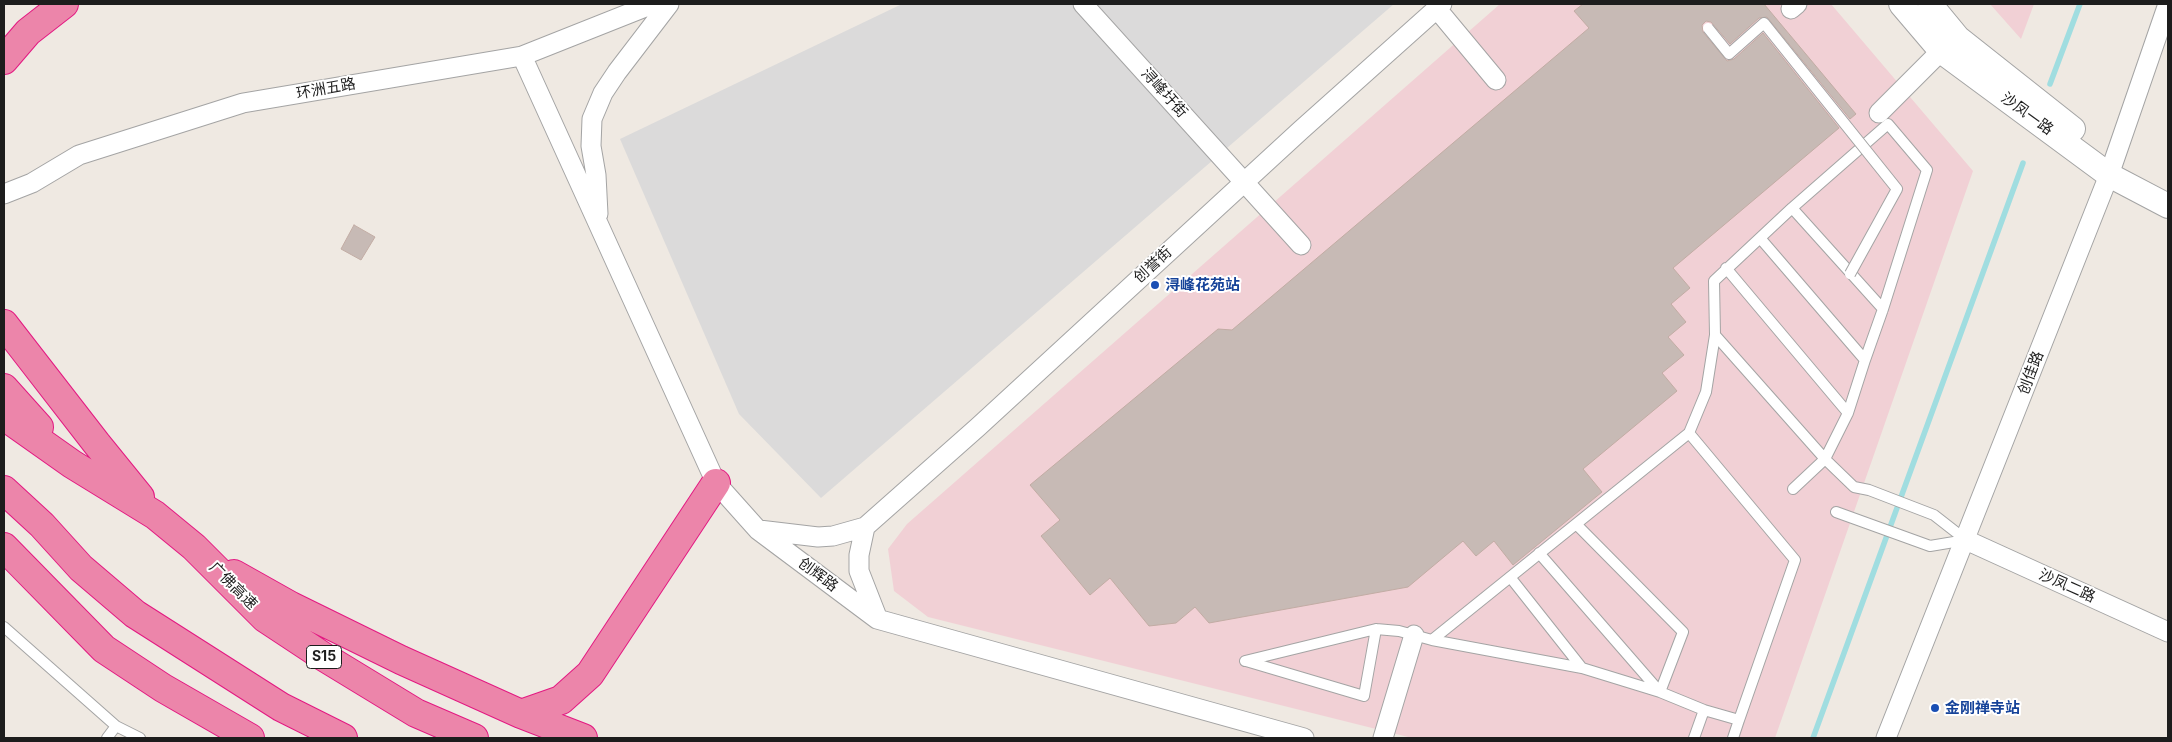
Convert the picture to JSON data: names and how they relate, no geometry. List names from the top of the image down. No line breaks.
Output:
{"streets":{"highway":["广佛高速","S15"],"street":["环洲五路","浔峰圩街","沙凤一路","创誉街","创佳路","创辉路","沙凤二路"]},"crossings":[["环洲五路","创辉路"],["浔峰圩街","创誉街"],["沙凤一路","创佳路"],["创佳路","沙凤二路"]],"places":["浔峰花苑站","金刚禅寺站"]}
